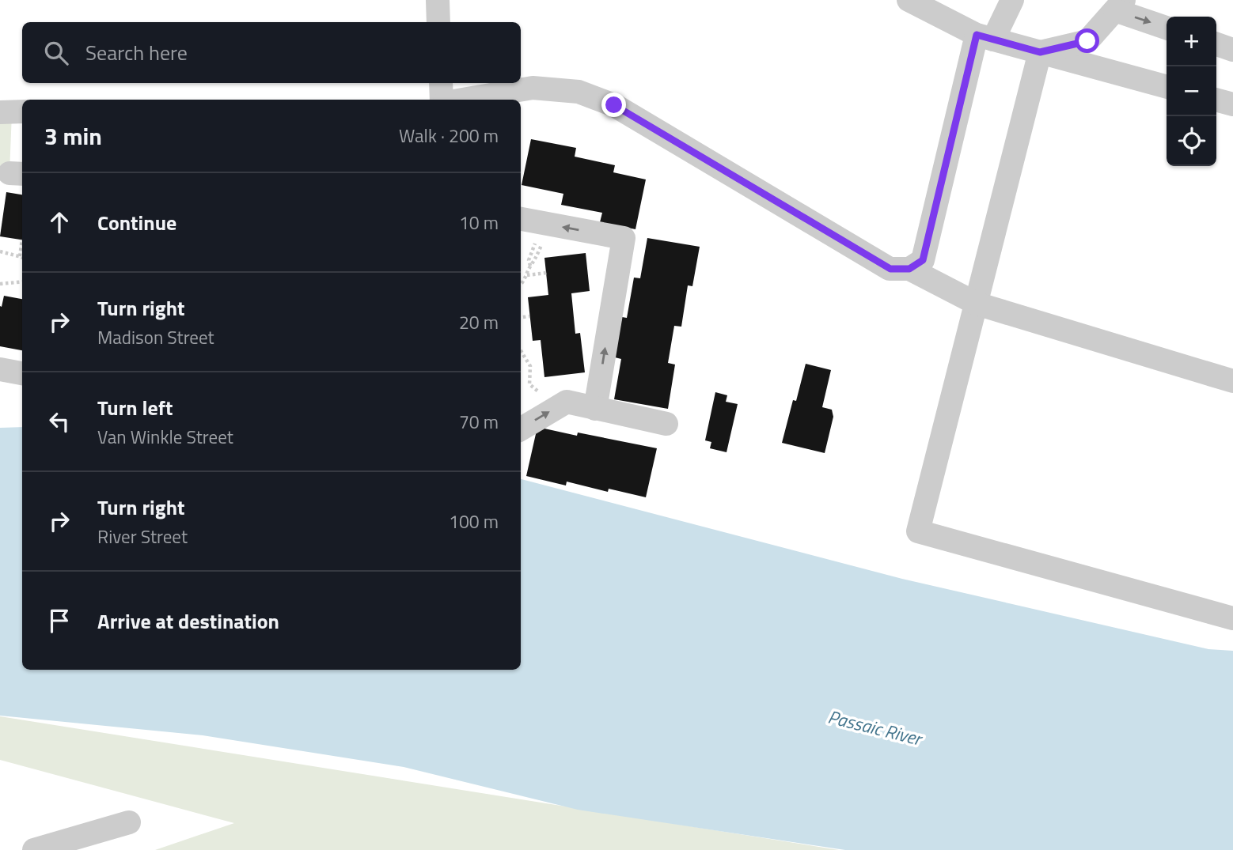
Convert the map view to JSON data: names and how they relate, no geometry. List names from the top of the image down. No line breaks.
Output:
{"water":["Passaic River"],"page":{"map_buttons":["+","−"],"search":"Search here","heading":["3 min","Walk · 200 m"],"list":[["Continue","10 m"],["Turn right","Madison Street","20 m"],["Turn left","Van Winkle Street","70 m"],["Turn right","River Street","100 m"],"Arrive at destination"]}}
